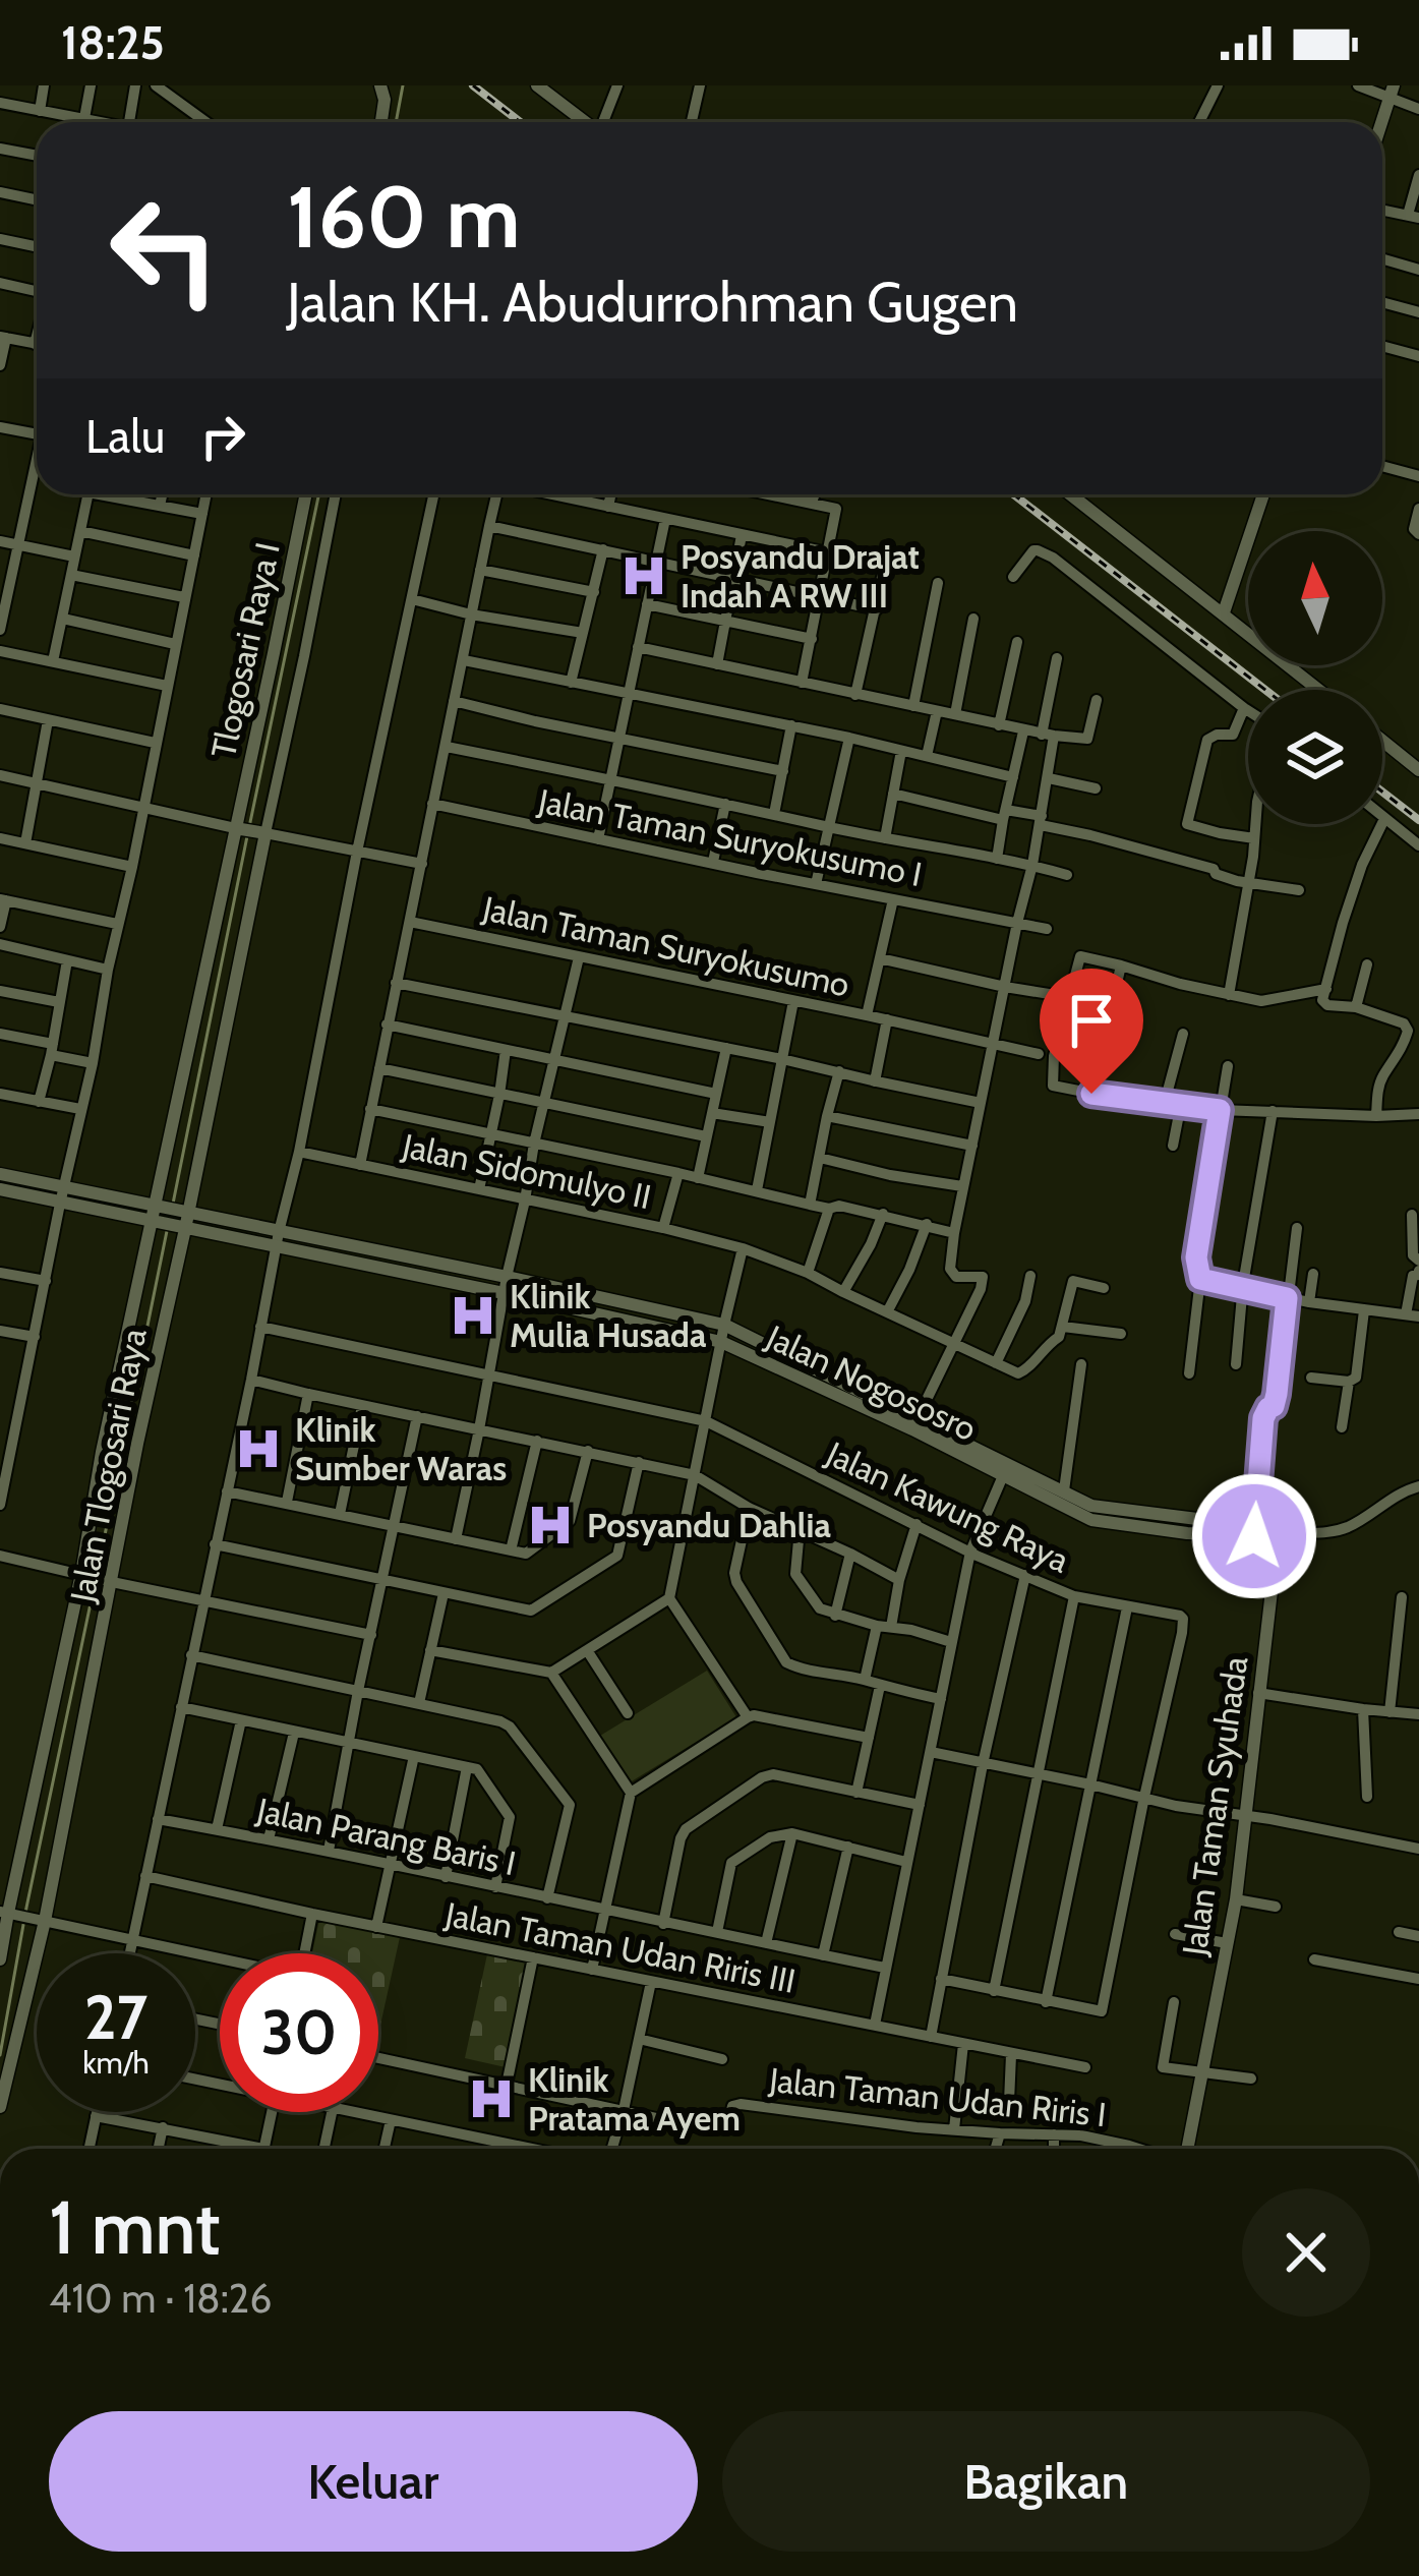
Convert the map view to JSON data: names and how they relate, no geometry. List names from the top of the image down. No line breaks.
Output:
{"streets":{"street":["Tlogosari Raya I","Jalan Taman Suryokusumo I","Jalan Taman Suryokusumo","Jalan Sidomulyo II","Jalan Nogososro","Jalan Tlogosari Raya","Jalan Kawung Raya","Jalan Taman Syuhada","Jalan Parang Baris I","Jalan Taman Udan Riris III","Jalan Taman Udan Riris I"]},"crossings":[["Tlogosari Raya I","Jalan Tlogosari Raya"],["Jalan Taman Suryokusumo I","Jalan Taman Suryokusumo"],["Jalan Nogososro","Jalan Tlogosari Raya"],["Jalan Nogososro","Jalan Taman Syuhada"]],"places":{"hospital":["Posyandu Drajat Indah A RW III","Klinik Mulia Husada","Klinik Sumber Waras","Posyandu Dahlia","Klinik Pratama Ayem"]},"north":"top","page":{"status":"18:25","turn":["160 m","Jalan KH. Abudurrohman Gugen"],"then":"Lalu","speed":"27 km/h","limit":"30","heading":["1 mnt","410 m · 18:26"],"buttons":["Keluar","Bagikan"]}}
